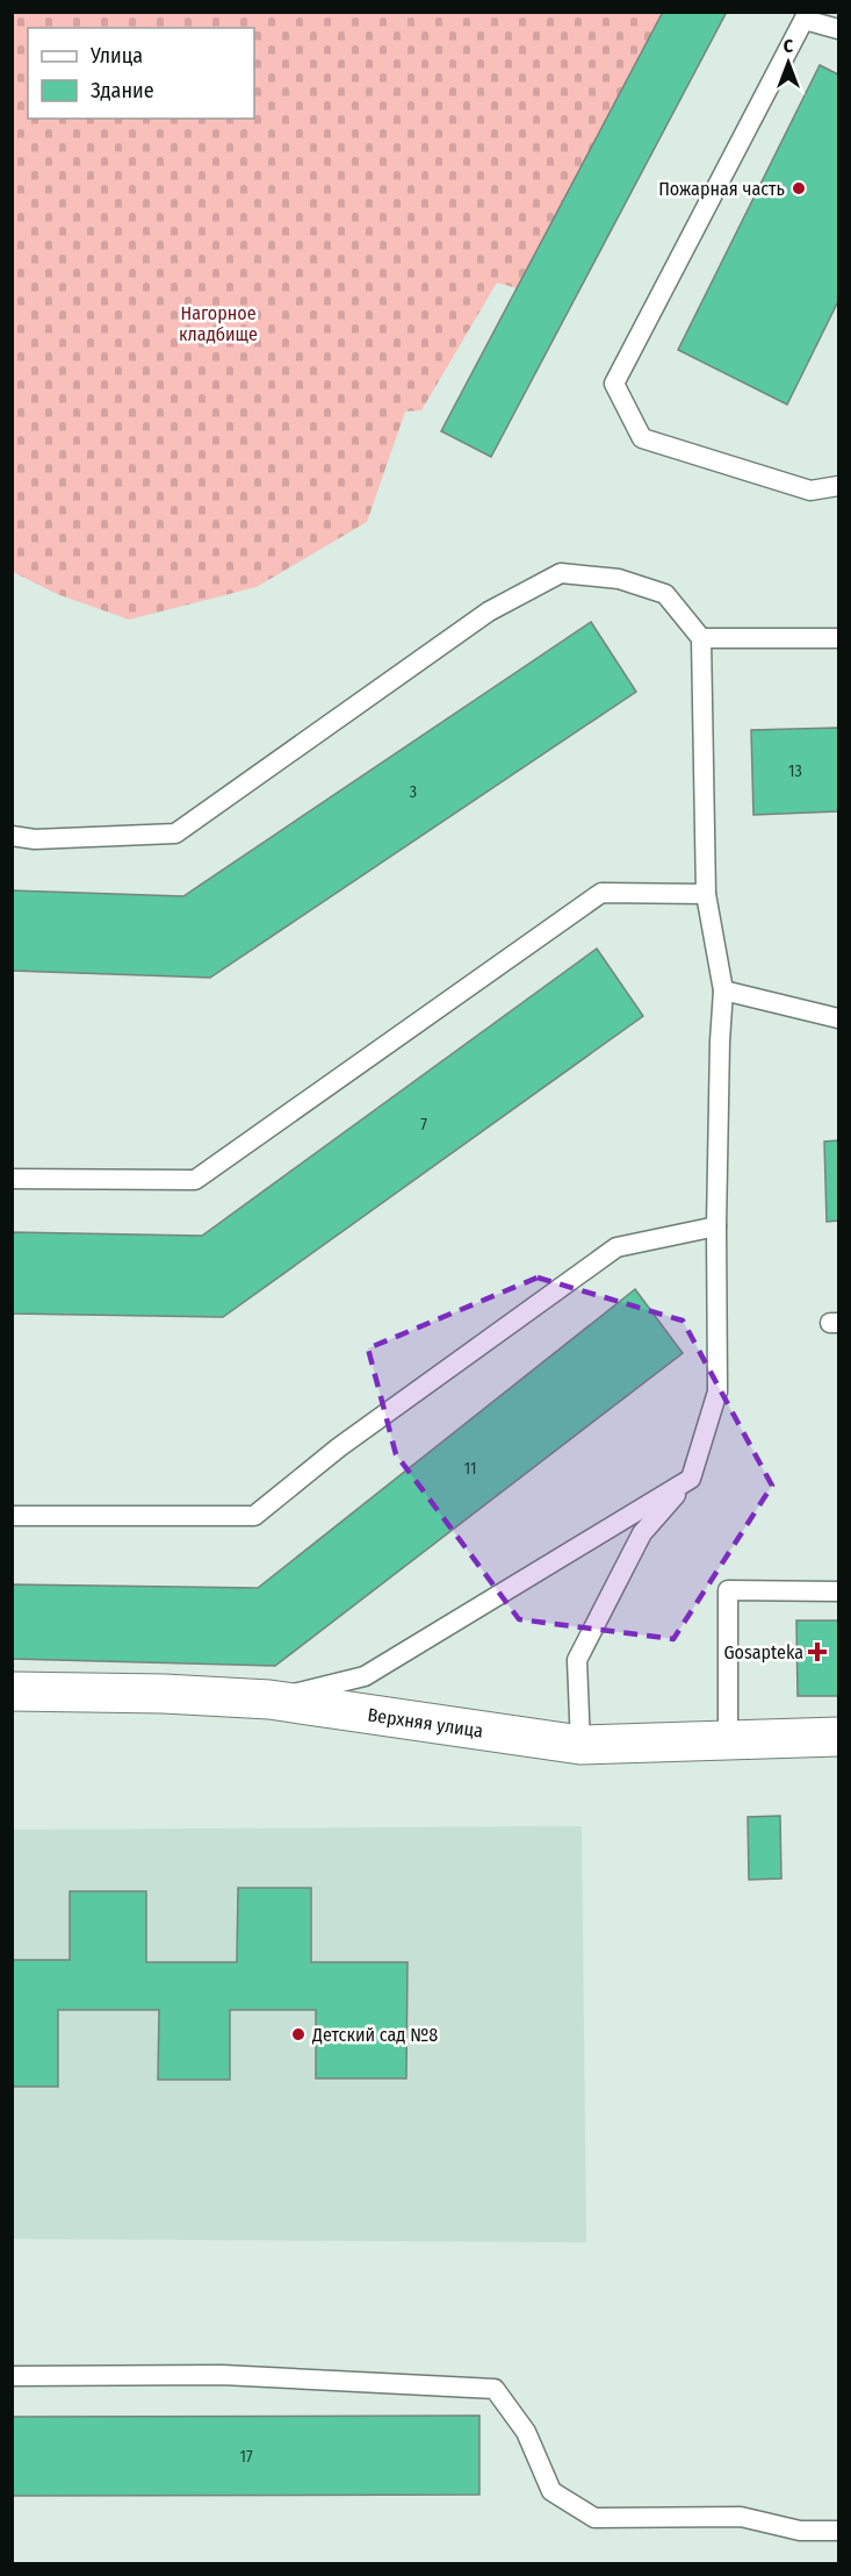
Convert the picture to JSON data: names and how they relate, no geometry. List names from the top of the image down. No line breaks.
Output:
{"streets":{"street":["Верхняя улица"]},"parks":["Нагорное кладбище"],"places":{"other":["Пожарная часть","Детский сад №8"],"health":["Gosapteka"]},"house_numbers":["13","3","7","11","17"],"legend":["Улица","Здание"],"north":"top"}
